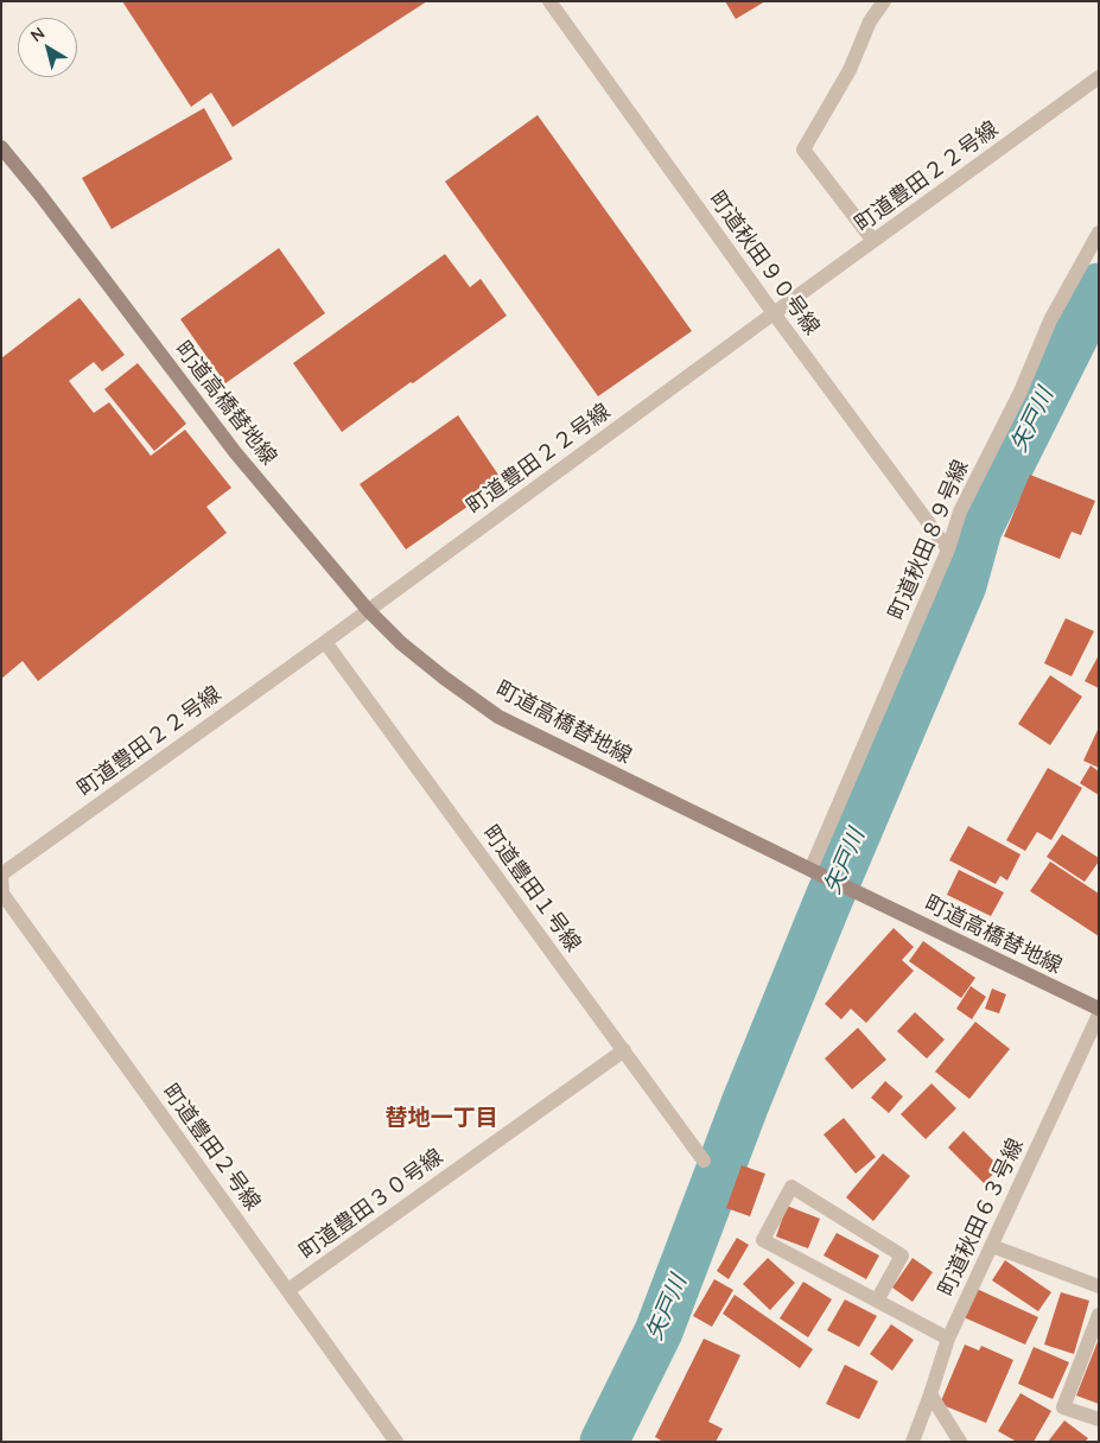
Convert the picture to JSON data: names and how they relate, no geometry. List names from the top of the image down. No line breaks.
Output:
{"streets":{"street":["町道豊田２２号線","町道秋田９０号線","町道高橋替地線","町道秋田８９号線","町道豊田１号線","町道豊田２号線","町道豊田３０号線","町道秋田６３号線"]},"crossings":[["町道豊田２２号線","町道秋田９０号線"],["町道豊田２２号線","町道高橋替地線"],["町道豊田２２号線","町道豊田１号線"],["町道豊田２２号線","町道豊田２号線"],["町道秋田９０号線","町道秋田８９号線"],["町道高橋替地線","町道秋田８９号線"],["町道豊田１号線","町道豊田３０号線"],["町道豊田２号線","町道豊田３０号線"]],"districts":["替地一丁目"],"water":["矢戸川"],"north":"top left"}
